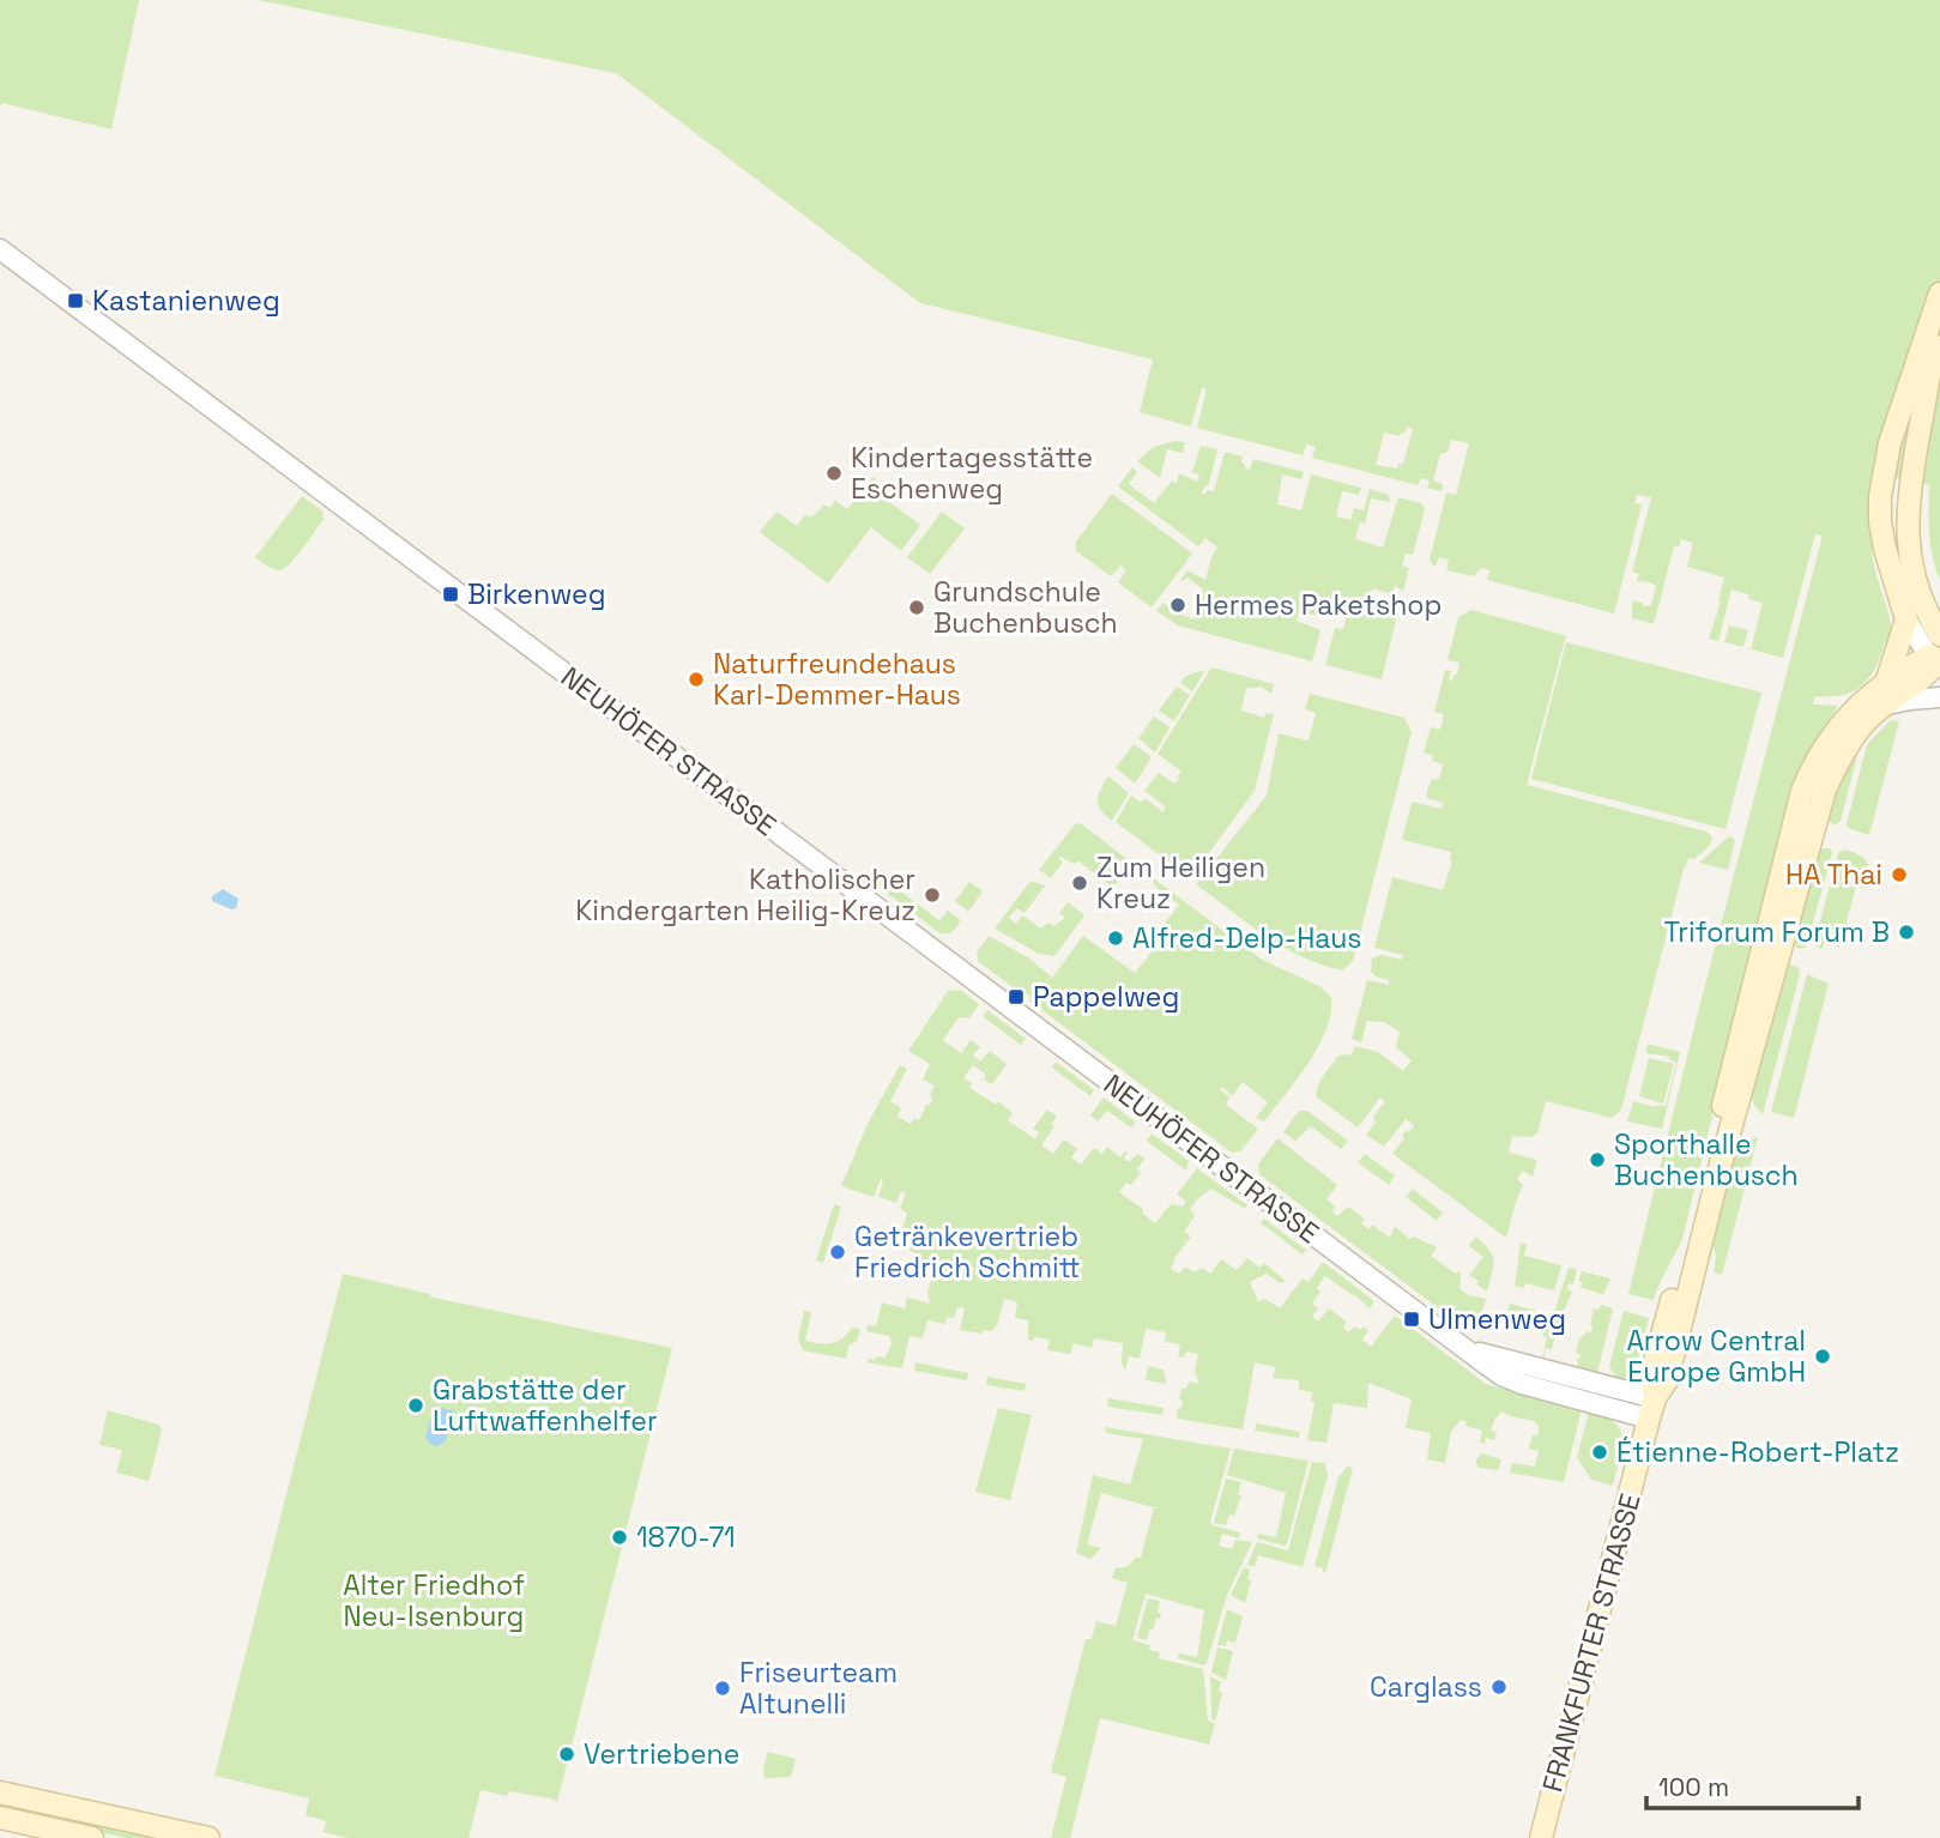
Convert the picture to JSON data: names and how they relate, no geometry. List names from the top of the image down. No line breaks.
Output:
{"streets":{"main road":["FRANKFURTER STRASSE"],"street":["NEUHÖFER STRASSE"]},"crossings":[["NEUHÖFER STRASSE","FRANKFURTER STRASSE"]],"parks":["Alter Friedhof Neu-Isenburg"],"places":{"transit":["Kastanienweg","Birkenweg","Pappelweg","Ulmenweg"],"other":["Kindertagesstätte Eschenweg","Hermes Paketshop","Grundschule Buchenbusch","Naturfreundehaus Karl-Demmer-Haus","HA Thai","Zum Heiligen Kreuz","Katholischer Kindergarten Heilig-Kreuz","Triforum Forum B","Alfred-Delp-Haus","Sporthalle Buchenbusch","Getränkevertrieb Friedrich Schmitt","Arrow Central Europe GmbH","Grabstätte der Luftwaffenhelfer","Étienne-Robert-Platz","1870-71","Carglass","Friseurteam Altunelli","Vertriebene"]},"scale_bar":"100 m"}
